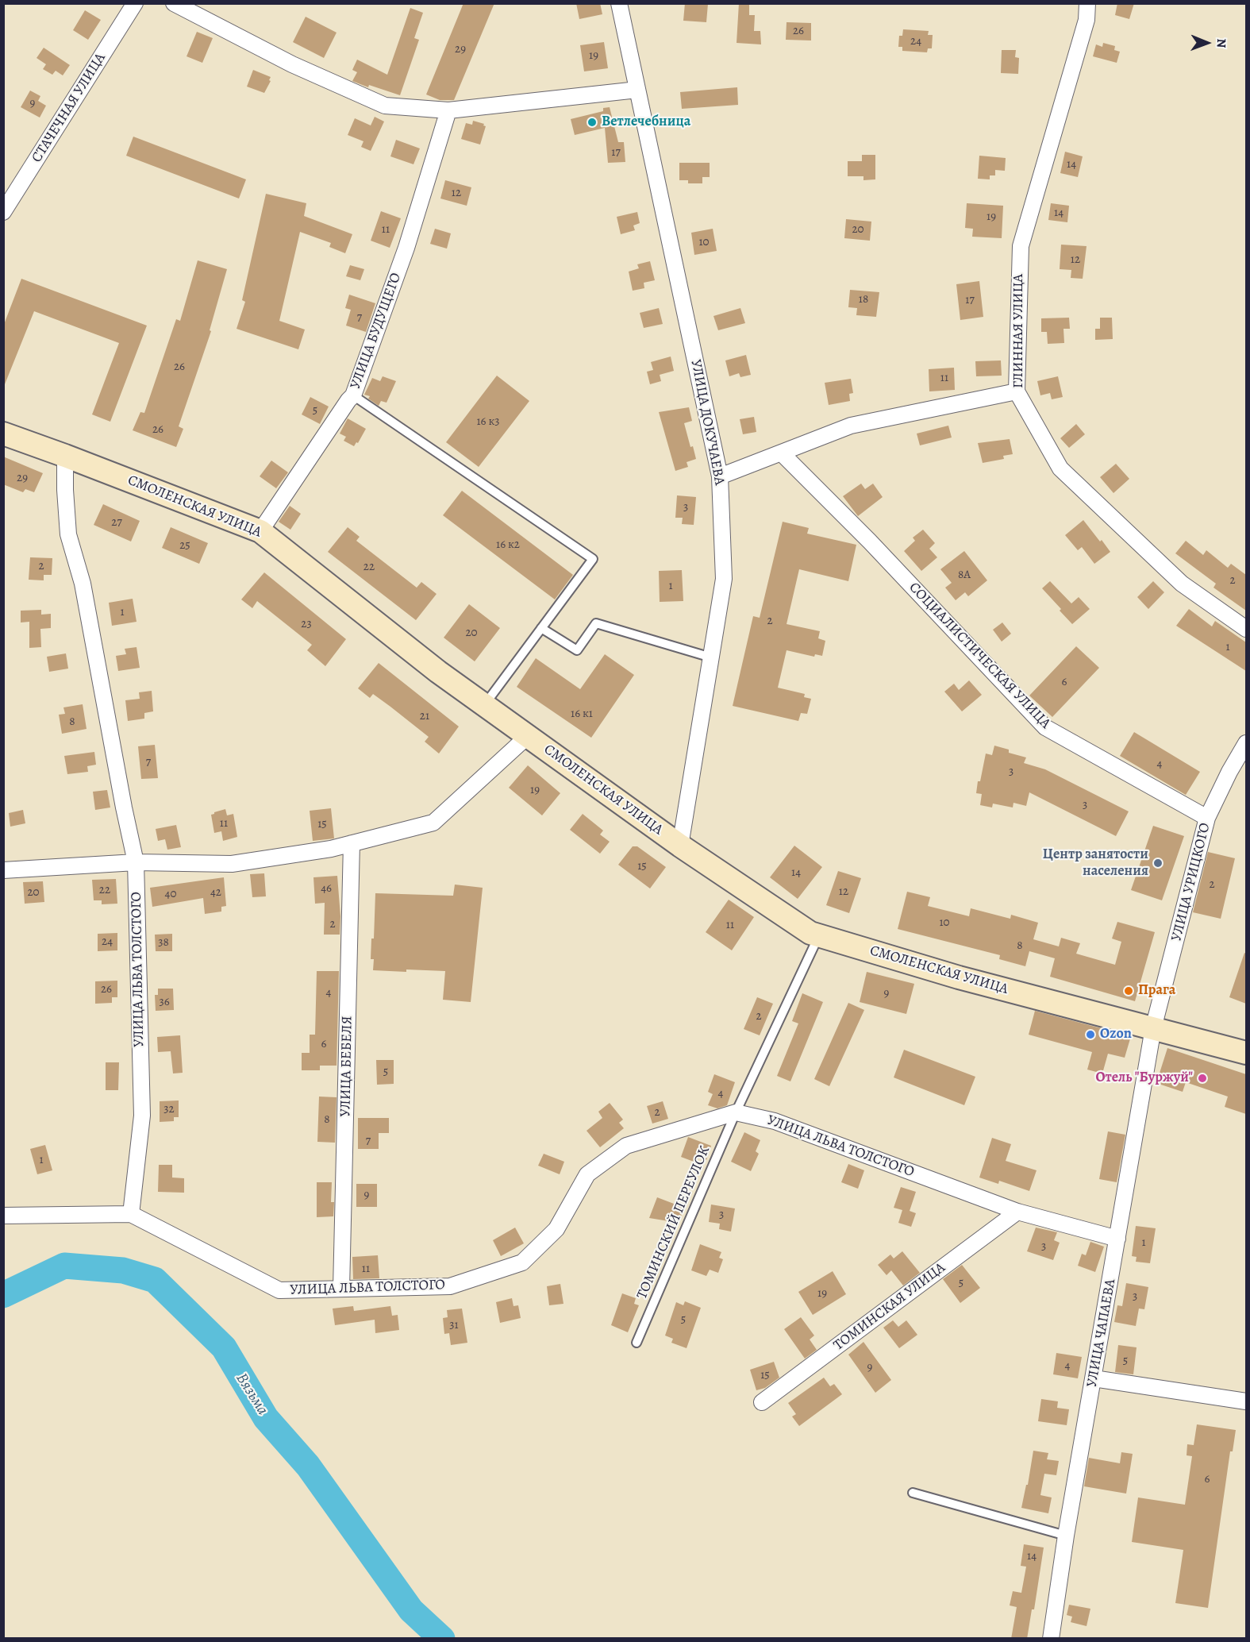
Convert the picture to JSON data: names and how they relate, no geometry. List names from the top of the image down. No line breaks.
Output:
{"streets":{"main road":["СМОЛЕНСКАЯ УЛИЦА"],"street":["СТАЧЕЧНАЯ УЛИЦА","УЛИЦА БУДУЩЕГО","ГЛИННАЯ УЛИЦА","УЛИЦА ДОКУЧАЕВА","СОЦИАЛИСТИЧЕСКАЯ УЛИЦА","УЛИЦА УРИЦКОГО","УЛИЦА ЛЬВА ТОЛСТОГО","УЛИЦА БЕБЕЛЯ","ТОМИНСКАЯ УЛИЦА","УЛИЦА ЧАПАЕВА"],"lane":["ТОМИНСКИЙ ПЕРЕУЛОК"]},"crossings":[["УЛИЦА БУДУЩЕГО","СМОЛЕНСКАЯ УЛИЦА"],["УЛИЦА ДОКУЧАЕВА","СМОЛЕНСКАЯ УЛИЦА"],["СМОЛЕНСКАЯ УЛИЦА","УЛИЦА УРИЦКОГО"],["СМОЛЕНСКАЯ УЛИЦА","УЛИЦА ЛЬВА ТОЛСТОГО"],["СМОЛЕНСКАЯ УЛИЦА","ТОМИНСКИЙ ПЕРЕУЛОК"],["СМОЛЕНСКАЯ УЛИЦА","УЛИЦА ЧАПАЕВА"],["СОЦИАЛИСТИЧЕСКАЯ УЛИЦА","УЛИЦА УРИЦКОГО"],["УЛИЦА УРИЦКОГО","УЛИЦА ЧАПАЕВА"],["УЛИЦА ЛЬВА ТОЛСТОГО","УЛИЦА БЕБЕЛЯ"],["УЛИЦА ЛЬВА ТОЛСТОГО","ТОМИНСКИЙ ПЕРЕУЛОК"],["УЛИЦА ЛЬВА ТОЛСТОГО","ТОМИНСКАЯ УЛИЦА"],["УЛИЦА ЛЬВА ТОЛСТОГО","УЛИЦА ЧАПАЕВА"]],"water":["Вязьма"],"places":["Ветлечебница","Центр занятости населения","Прага","Ozon","Отель \"Буржуй\""],"house_numbers":["26","24","29","19","9","17","14","12","14","19","11","20","10","12","18","17","7","26","11","5","16 к3","26","29","3","27","16 к2","25","2","22","8А","2","1","1","2","23","20","1","6","16 к1","21","8","7","4","3","19","3","11","15","15","14","2","46","22","12","20","42","40","10","2","11","24","38","8","26","4","9","36","2","6","5","4","32","2","8","7","1","9","3","1","3","11","5","19","3","5","31","5","4","9","15","6","14"],"north":"right"}
